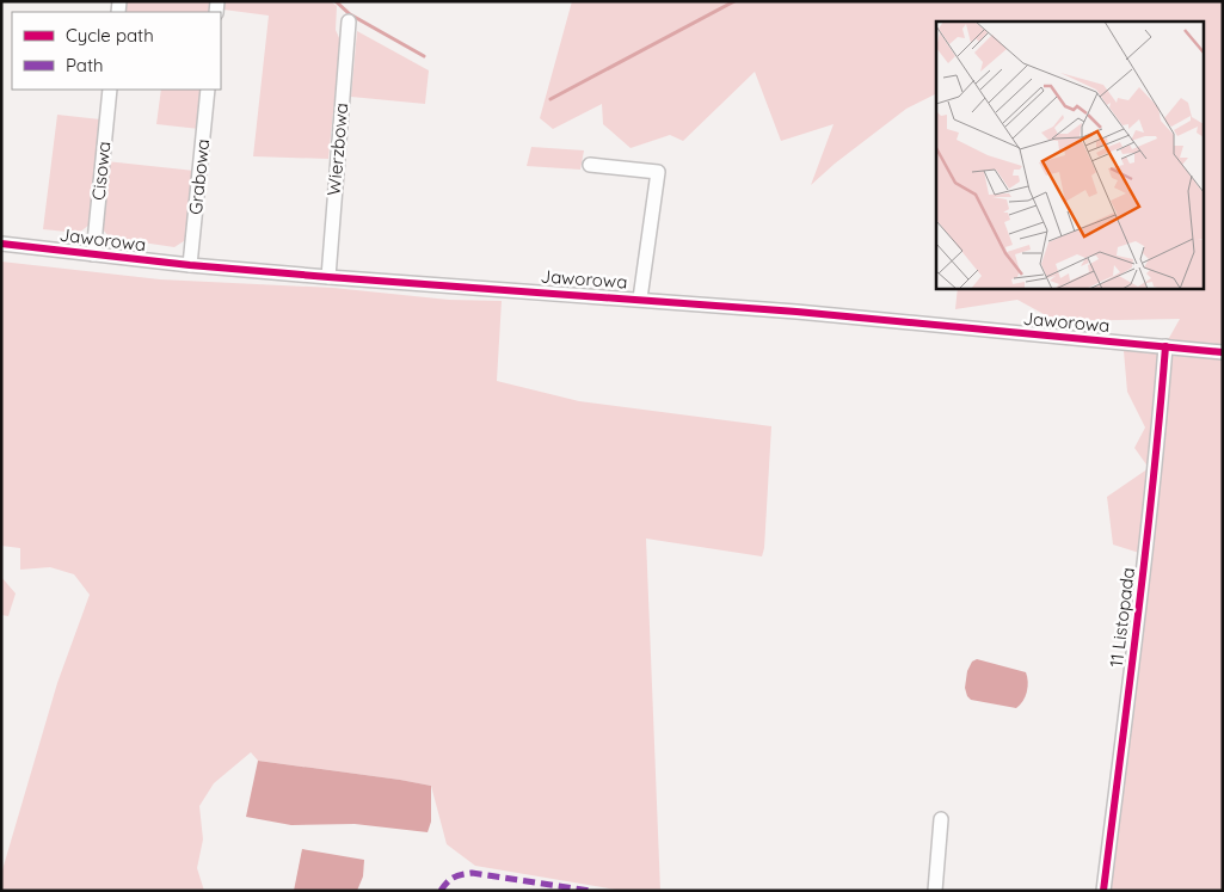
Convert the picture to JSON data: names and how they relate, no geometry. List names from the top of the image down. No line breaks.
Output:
{"streets":{"street":["Wierzbowa","Cisowa","Grabowa","Jaworowa","11 Listopada"]},"crossings":[["Wierzbowa","Jaworowa"],["Cisowa","Jaworowa"],["Grabowa","Jaworowa"],["Jaworowa","11 Listopada"]],"legend":["Cycle path","Path"]}
